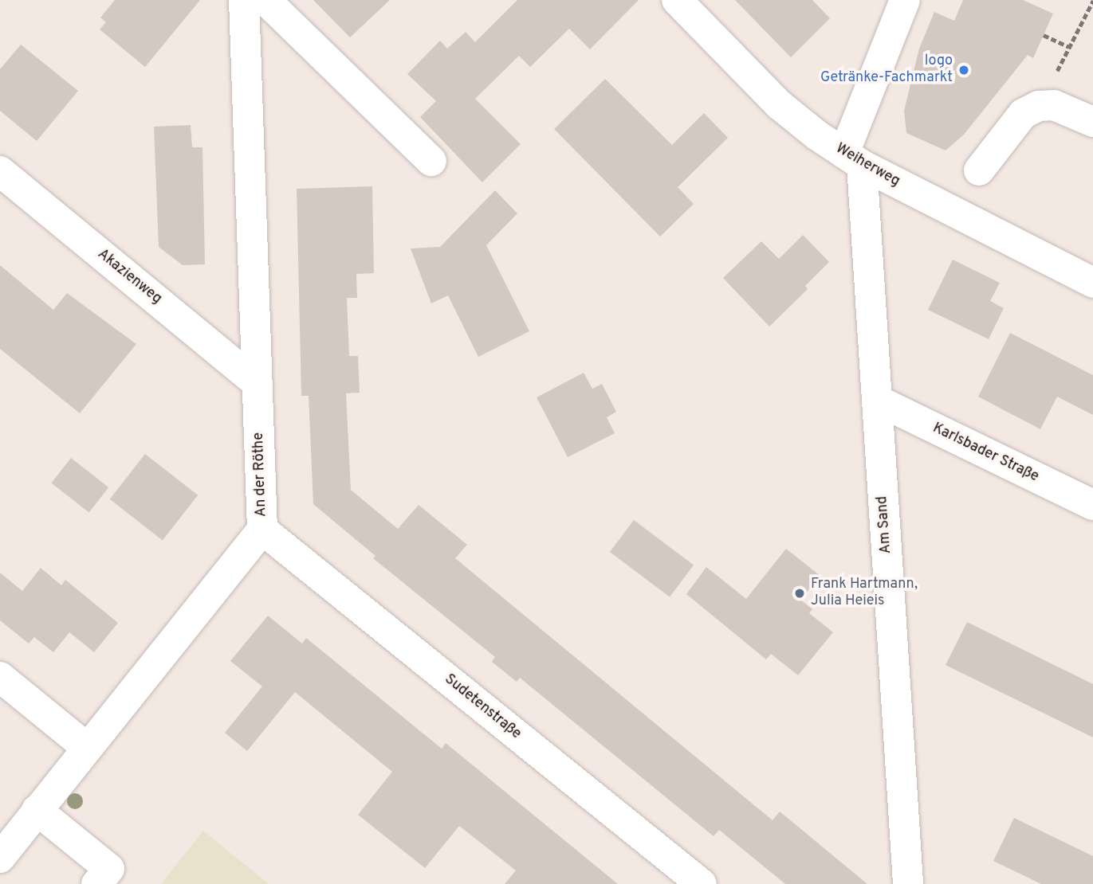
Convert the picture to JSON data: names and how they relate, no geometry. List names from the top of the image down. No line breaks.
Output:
{"streets":{"street":["Weiherweg","Akazienweg","Karlsbader Straße","An der Röthe","Am Sand","Sudetenstraße"]},"crossings":[["Weiherweg","Am Sand"],["Akazienweg","An der Röthe"],["Karlsbader Straße","Am Sand"],["An der Röthe","Sudetenstraße"]],"places":["logo Getränke-Fachmarkt","Frank Hartmann, Julia Heieis"]}
